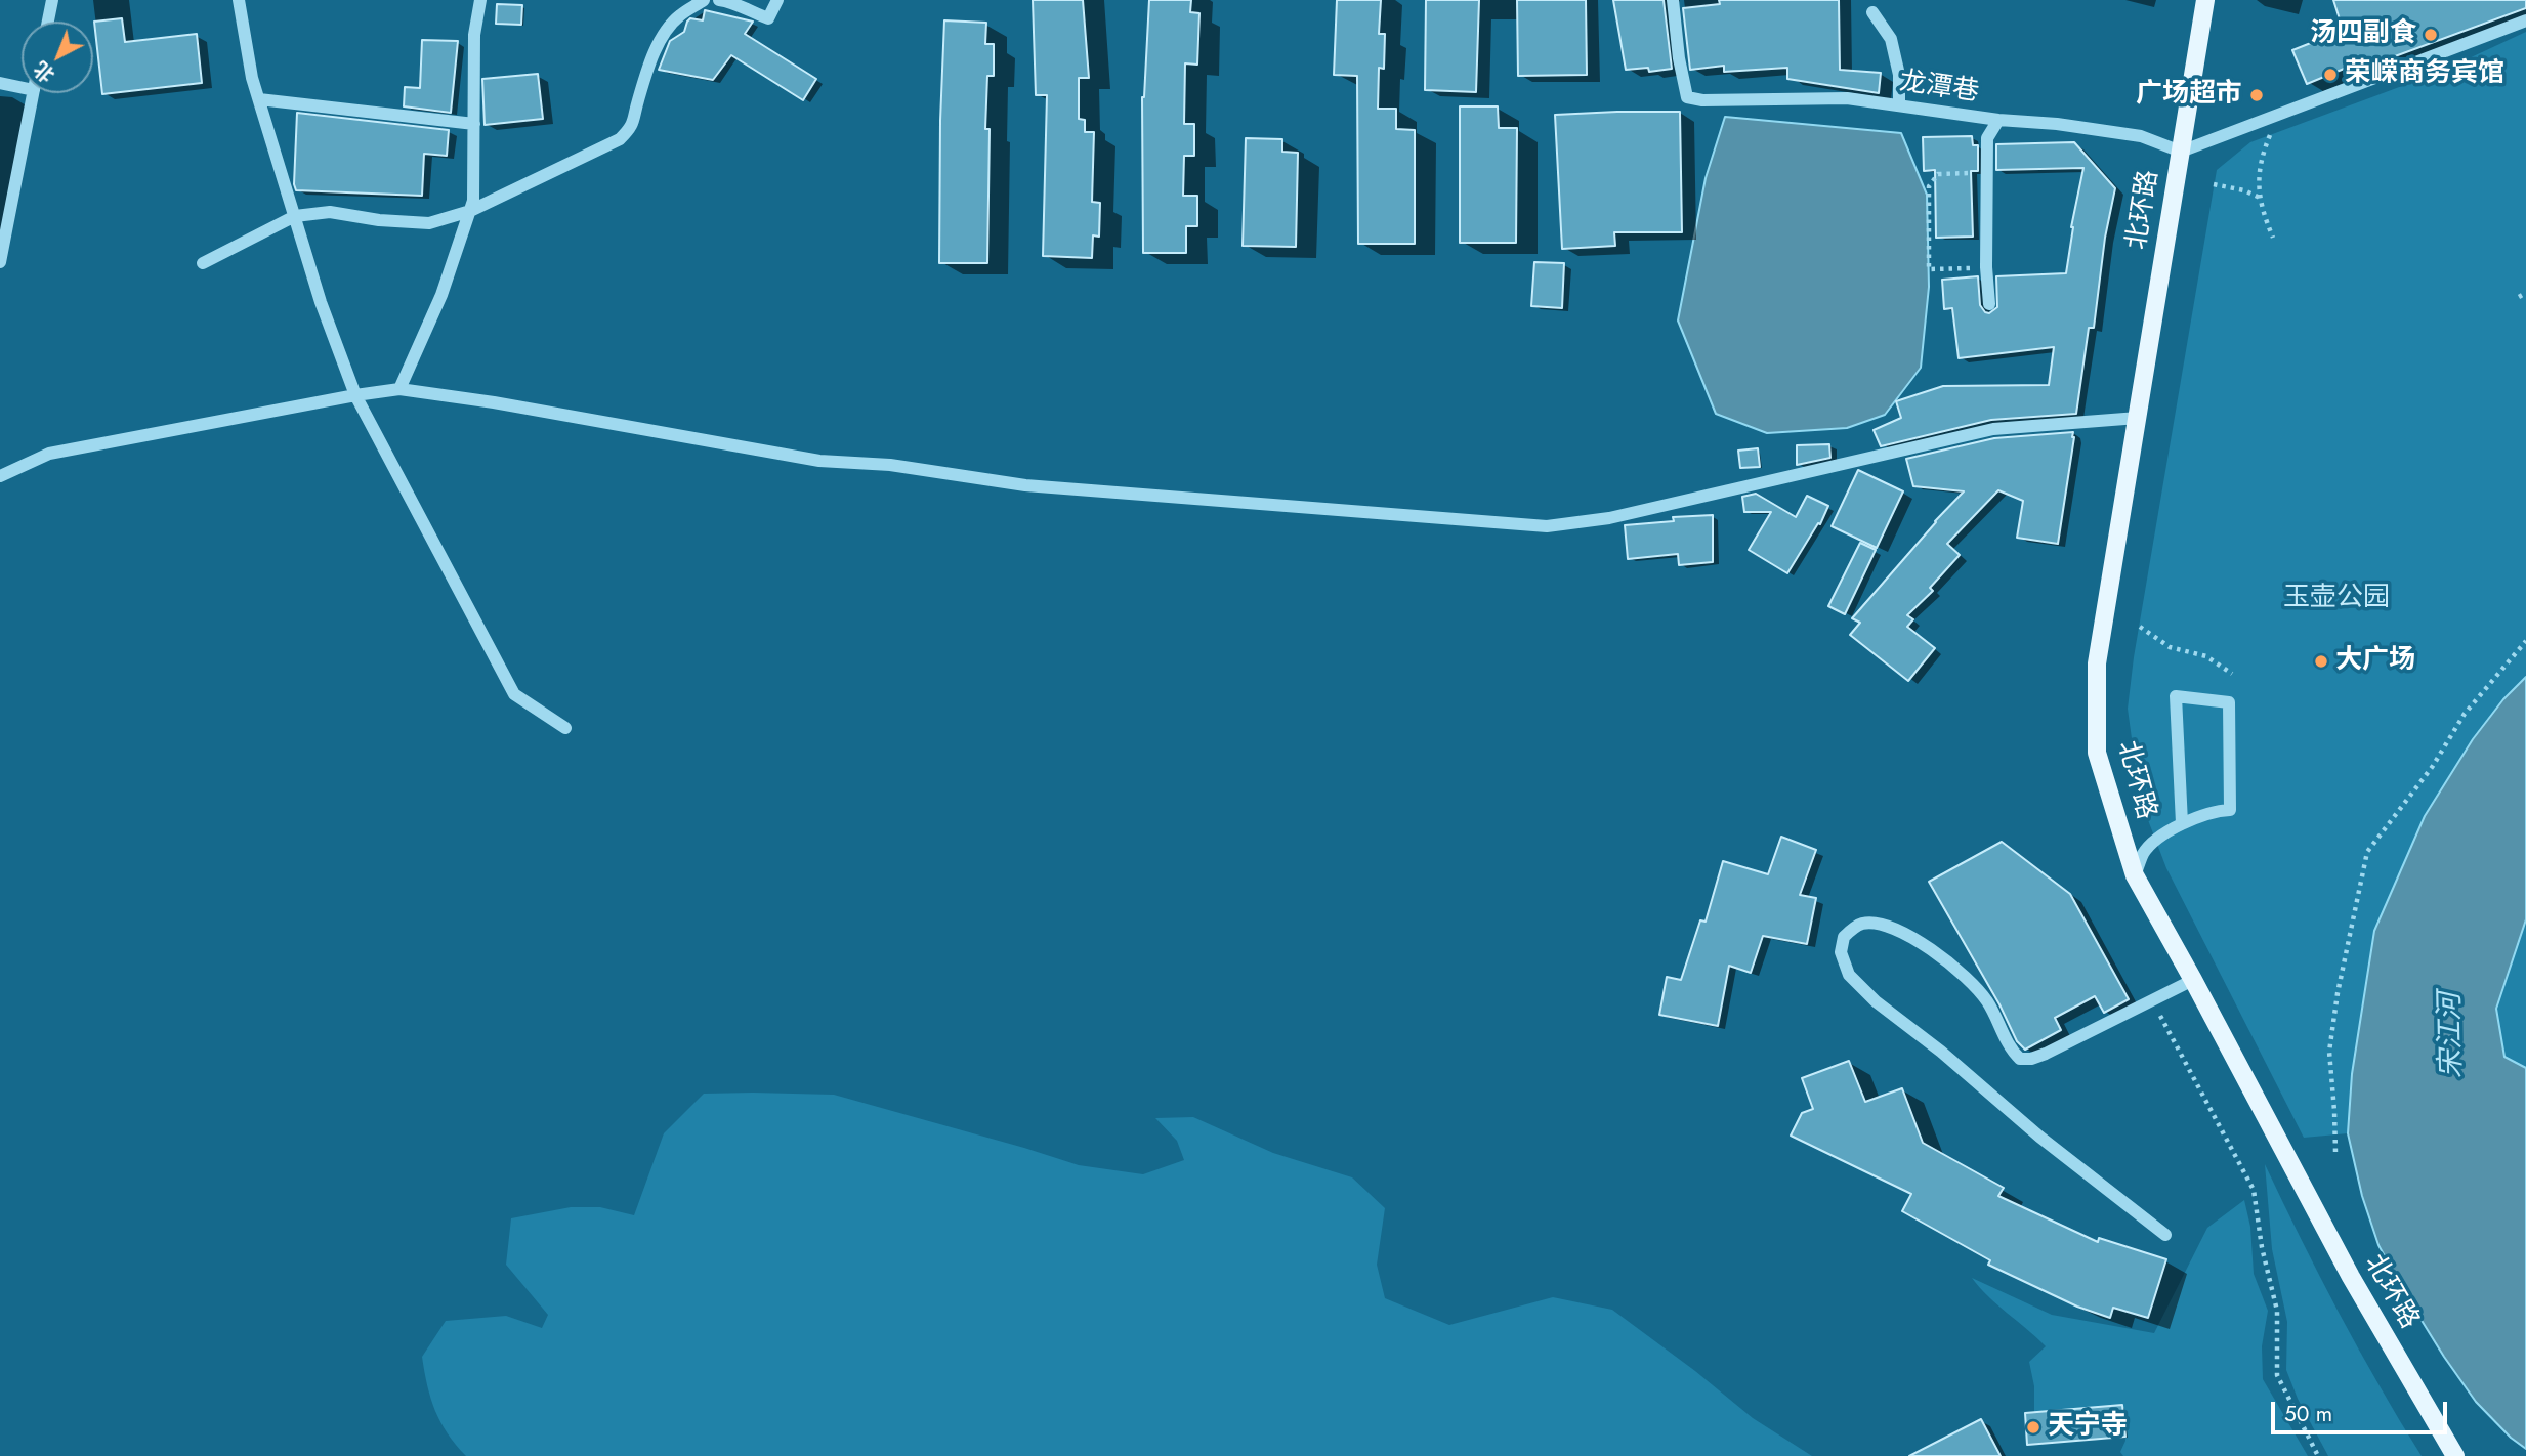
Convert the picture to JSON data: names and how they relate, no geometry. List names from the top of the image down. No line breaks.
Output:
{"streets":{"main road":["北环路"],"street":["龙潭巷"]},"crossings":[["龙潭巷","北环路"]],"water":["宋江河"],"parks":["玉壶公园"],"places":["汤四副食","荣嵘商务宾馆","广场超市","大广场","天宁寺"],"scale_bar":"50 m","north":"bottom left"}
